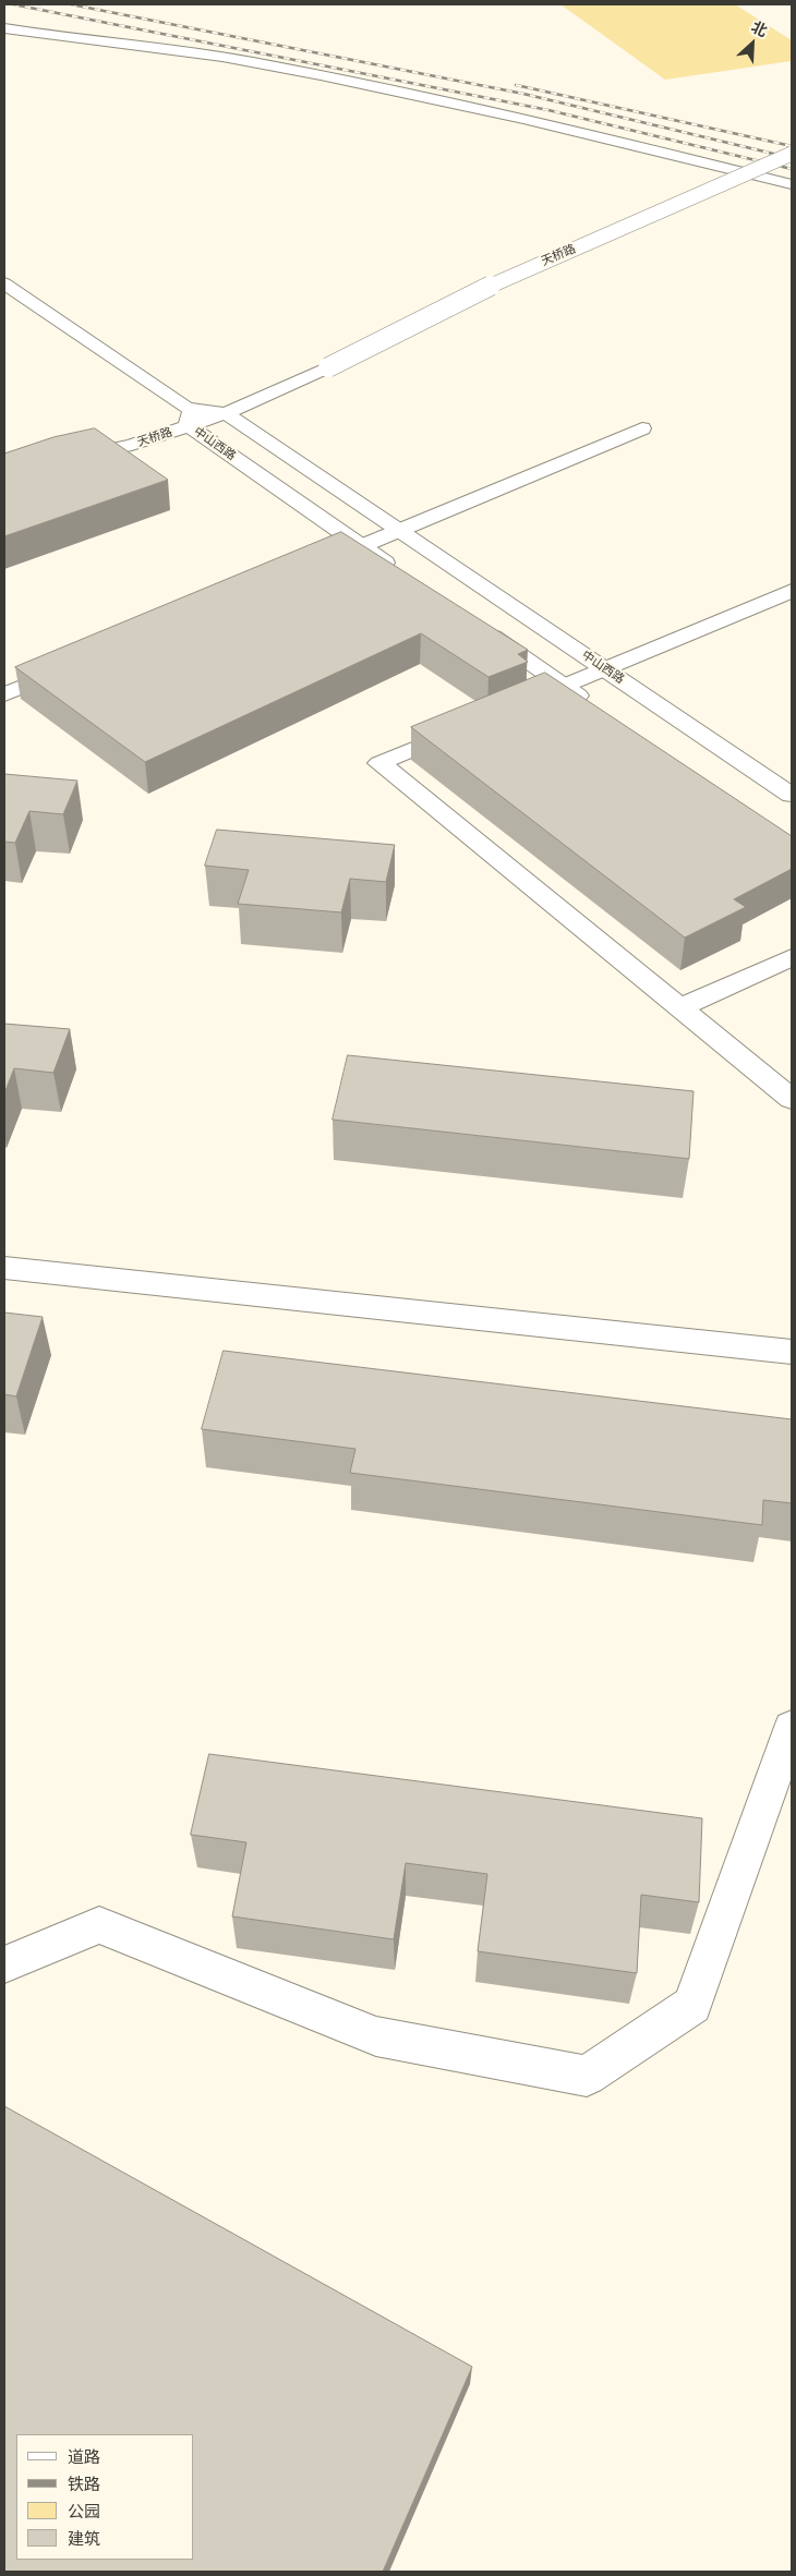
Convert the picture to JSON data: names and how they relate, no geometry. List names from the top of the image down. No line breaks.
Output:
{"streets":{"street":["天桥路","中山西路"]},"crossings":[["天桥路","中山西路"]],"legend":["道路","铁路","公园","建筑"],"north":"top right"}
